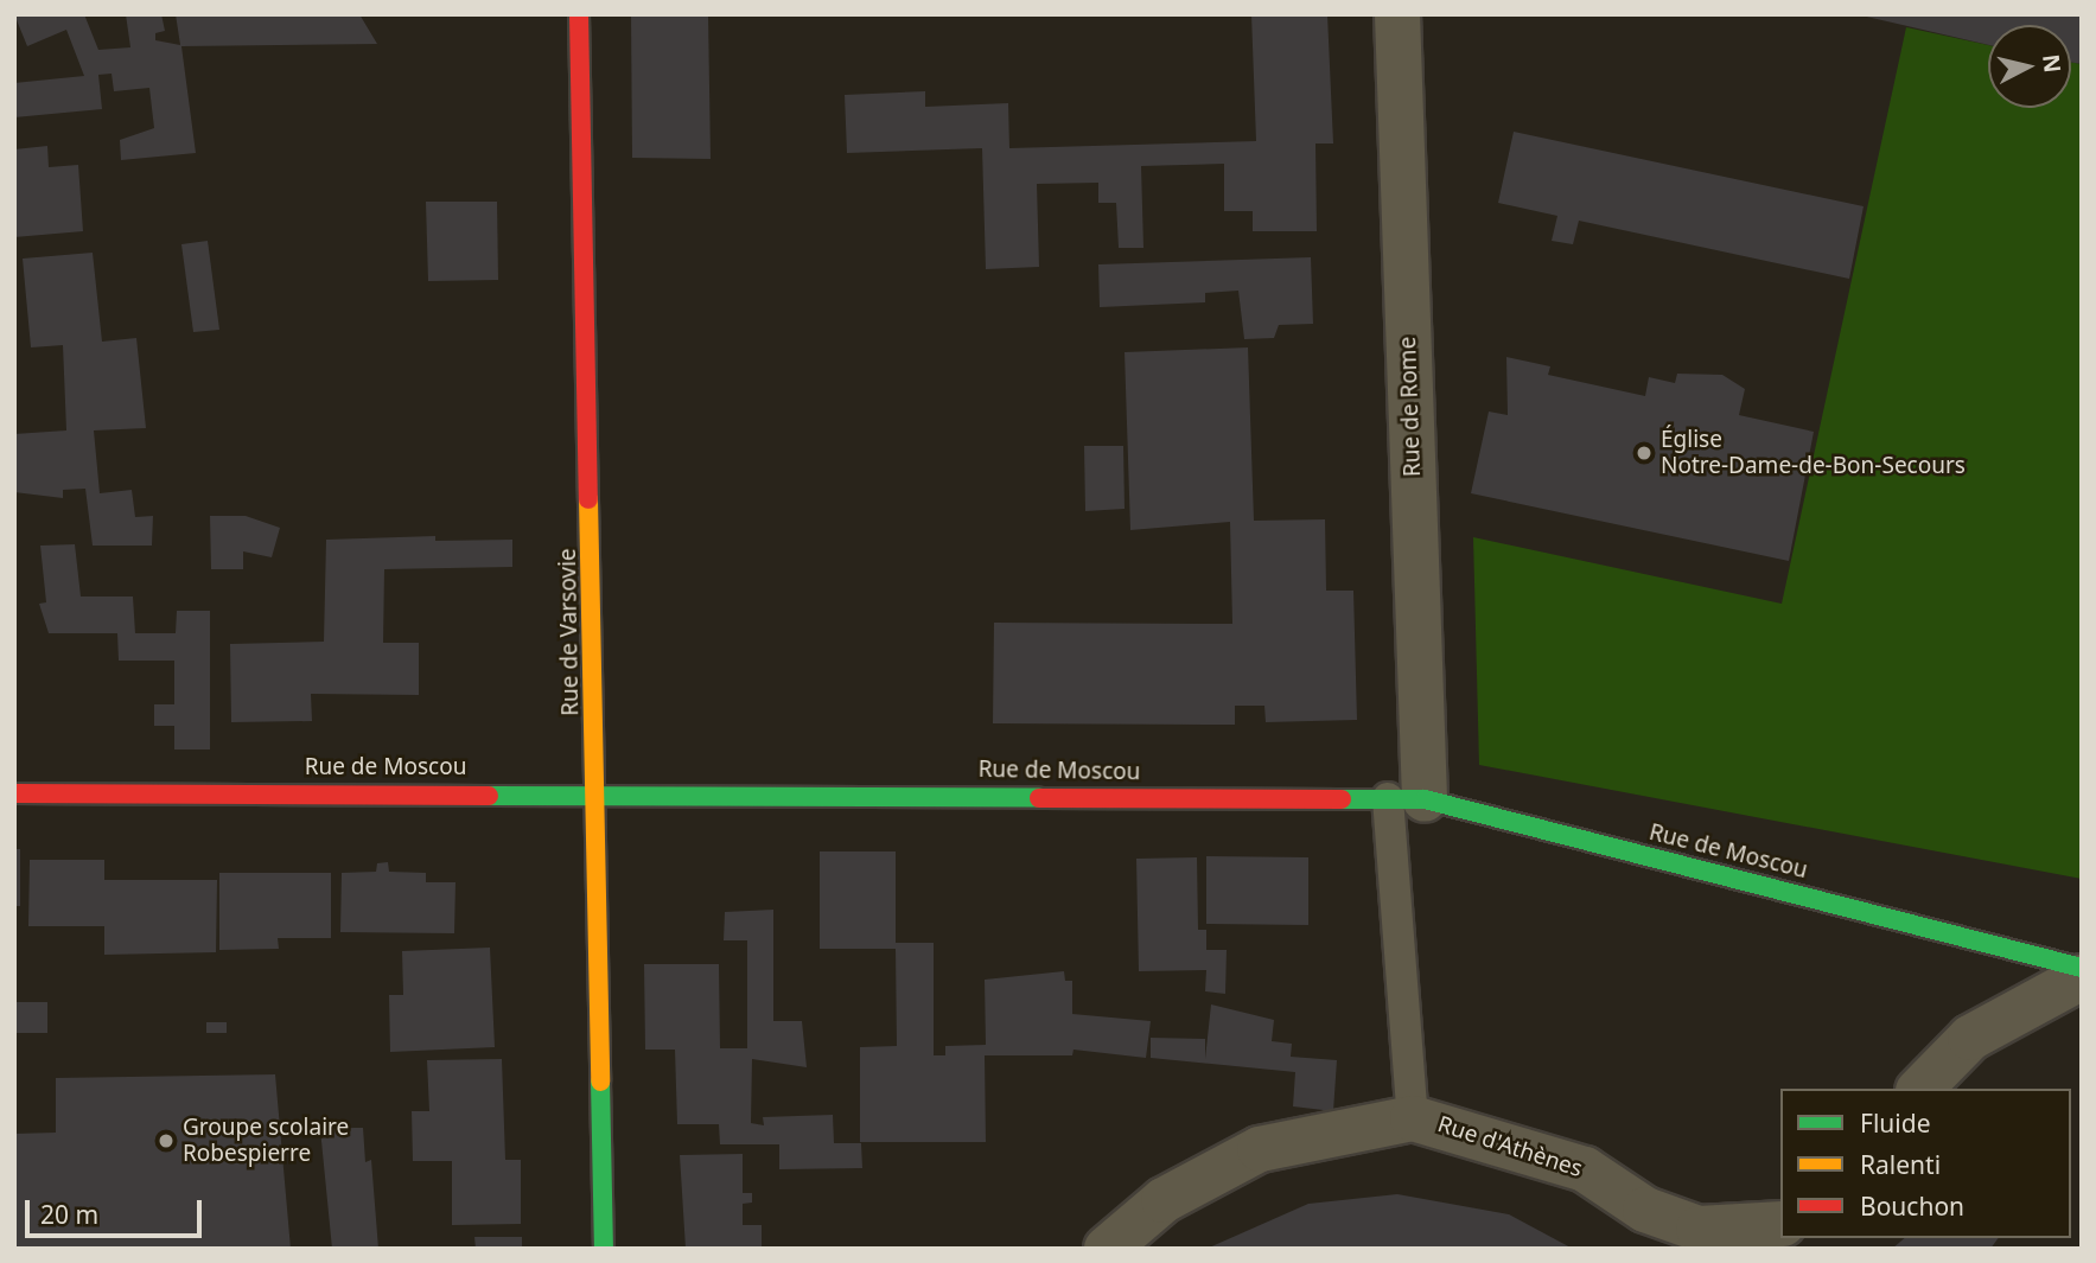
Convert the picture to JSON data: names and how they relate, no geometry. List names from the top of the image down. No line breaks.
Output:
{"streets":{"street":["Rue de Rome","Rue de Varsovie","Rue de Moscou","Rue d'Athènes"]},"crossings":[["Rue de Rome","Rue de Moscou"],["Rue de Varsovie","Rue de Moscou"]],"places":["Église Notre-Dame-de-Bon-Secours","Groupe scolaire Robespierre"],"legend":["Fluide","Ralenti","Bouchon"],"scale_bar":"20 m","north":"right"}
